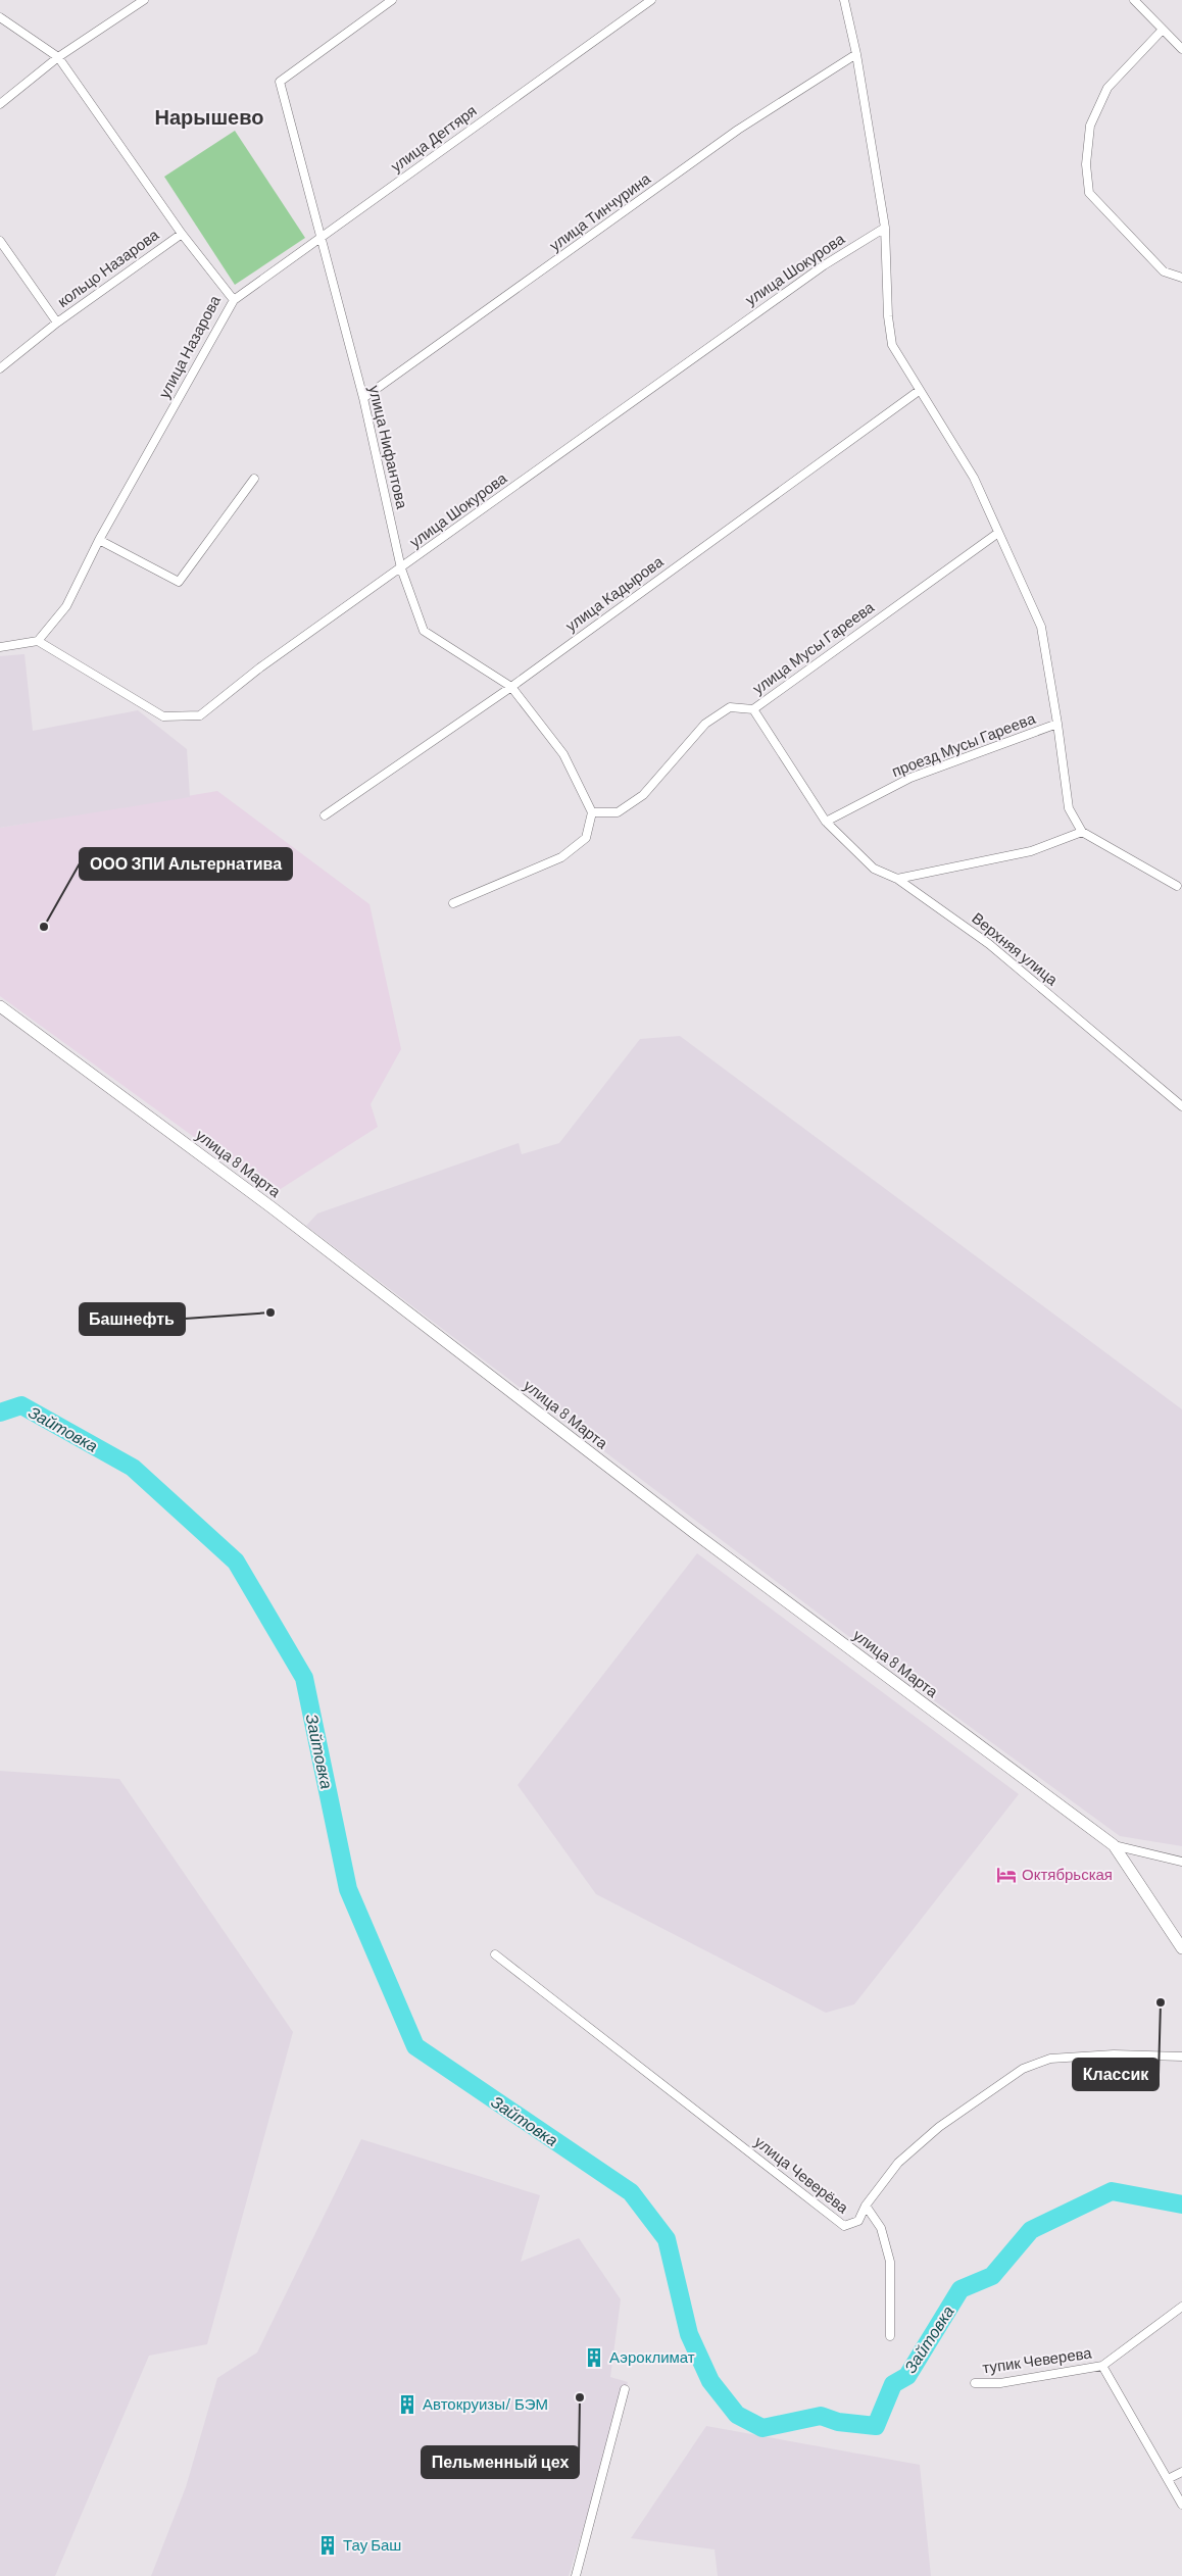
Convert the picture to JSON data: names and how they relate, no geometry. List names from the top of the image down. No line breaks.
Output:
{"streets":{"main road":["улица 8 Марта"],"street":["улица Дегтяря","улица Тинчурина","кольцо Назарова","улица Шокурова","улица Назарова","улица Нифантова","улица Кадырова","улица Мусы Гареева","проезд Мусы Гареева","Верхняя улица","улица Чеверёва","тупик Чеверева"]},"crossings":[["улица Дегтяря","улица Назарова"],["улица Дегтяря","улица Нифантова"],["улица Тинчурина","улица Нифантова"],["кольцо Назарова","улица Назарова"],["улица Шокурова","улица Назарова"],["улица Шокурова","улица Нифантова"],["улица Нифантова","улица Кадырова"],["улица Нифантова","улица Мусы Гареева"],["улица Мусы Гареева","Верхняя улица"],["проезд Мусы Гареева","Верхняя улица"]],"districts":["Нарышево"],"water":["Зайтовка"],"places":{"other":["ООО ЗПИ Альтернатива","Башнефть","Классик","Пельменный цех"],"hotel":["Октябрьская"],"building":["Аэроклимат","Автокруизы/ БЭМ","Тау Баш"]}}
